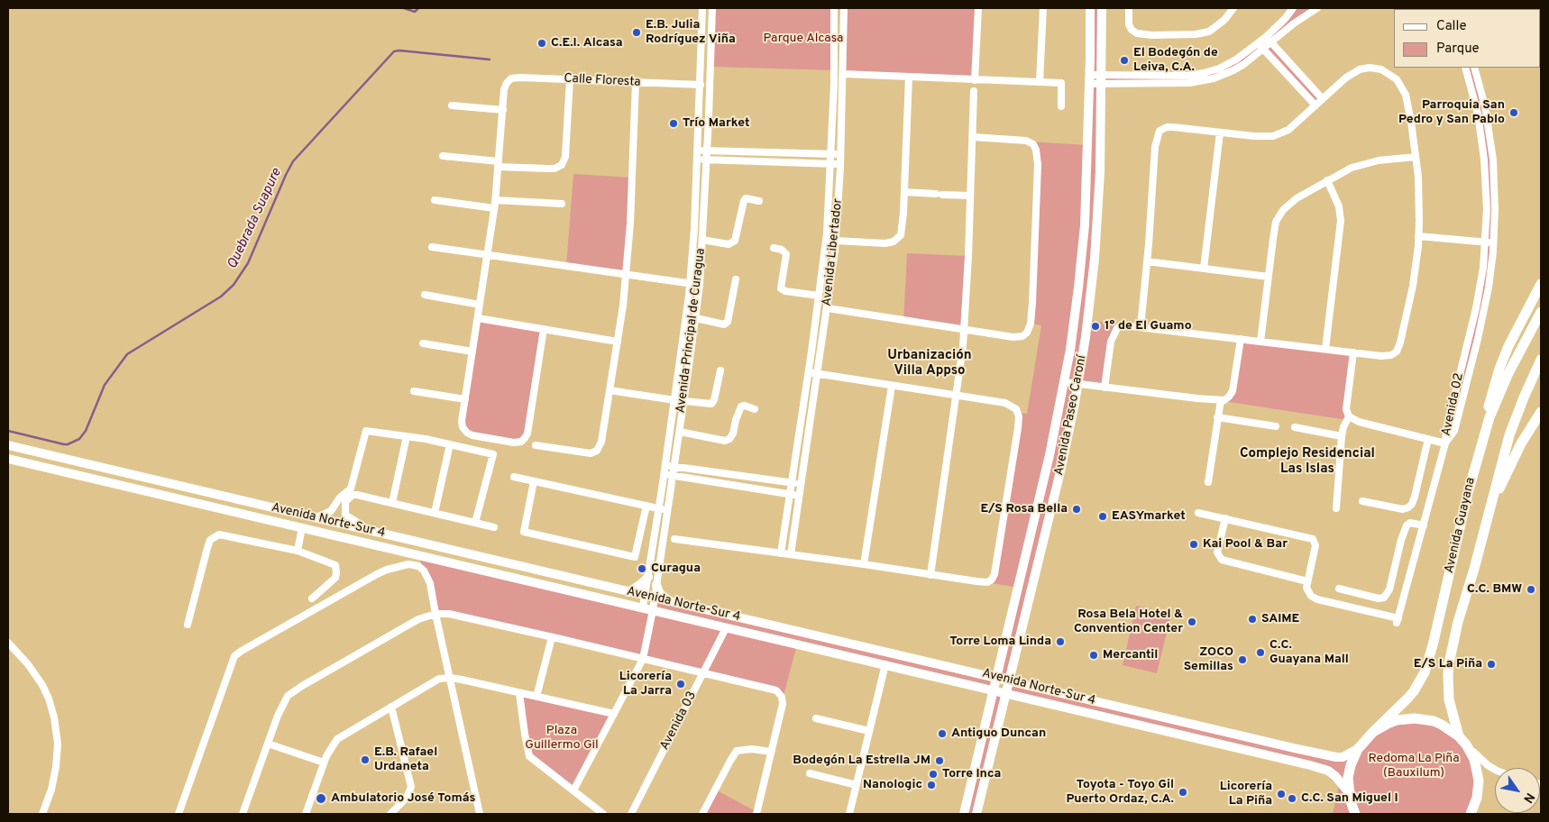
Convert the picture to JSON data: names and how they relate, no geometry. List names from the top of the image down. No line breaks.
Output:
{"streets":{"main road":["Avenida Paseo Caroní","Avenida Norte-Sur 4","Avenida Guayana"],"street":["Calle Floresta","Avenida Libertador","Avenida Principal de Curagua","Avenida 02","Avenida 03"]},"crossings":[["Calle Floresta","Avenida Principal de Curagua"],["Avenida Principal de Curagua","Avenida Norte-Sur 4"],["Avenida Paseo Caroní","Avenida Norte-Sur 4"],["Avenida Norte-Sur 4","Avenida Guayana"],["Avenida Norte-Sur 4","Avenida 03"]],"districts":["Urbanización Villa Appso","Complejo Residencial Las Islas"],"water":["Quebrada Suapure"],"parks":["Parque Alcasa","Plaza Guillermo Gil","Redoma La Piña (Bauxilum)"],"places":["E.B. Julia Rodríguez Viña","C.E.I. Alcasa","El Bodegón de Leiva, C.A.","Parroquia San Pedro y San Pablo","Trío Market","1° de El Guamo","E/S Rosa Bella","EASYmarket","Kai Pool & Bar","Curagua","C.C. BMW","SAIME","Rosa Bela Hotel & Convention Center","Torre Loma Linda","C.C. Guayana Mall","Mercantil","ZOCO Semillas","E/S La Piña","Licorería La Jarra","Antiguo Duncan","E.B. Rafael Urdaneta","Bodegón La Estrella JM","Torre Inca","Nanologic","Toyota - Toyo Gil Puerto Ordaz, C.A.","Licorería La Piña","Ambulatorio José Tomás","C.C. San Miguel I"],"legend":["Calle","Parque"],"north":"bottom right"}
